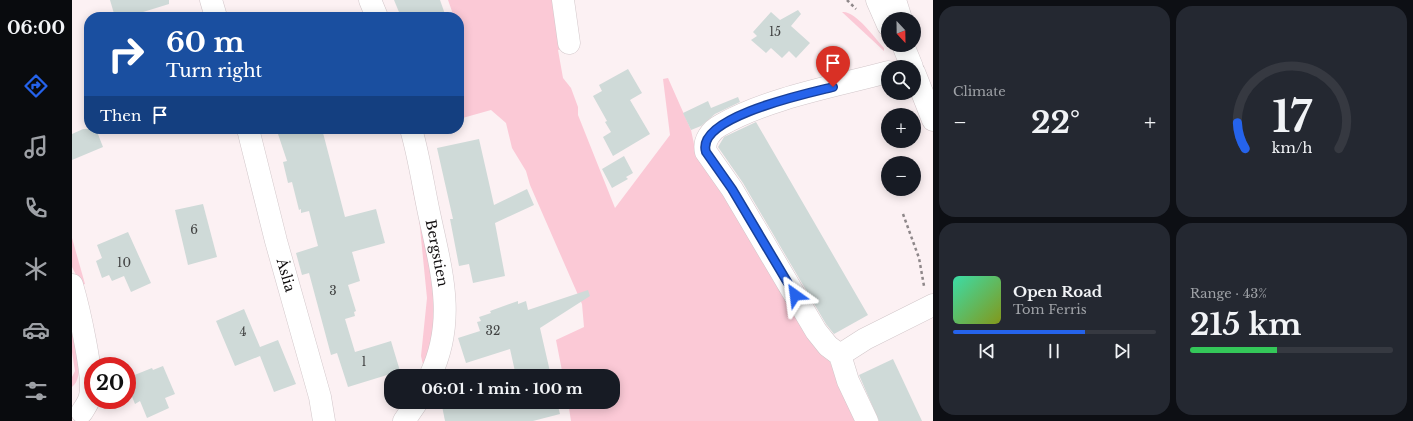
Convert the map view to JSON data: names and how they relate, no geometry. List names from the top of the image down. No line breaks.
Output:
{"streets":{"street":["Bergstien","Åslia"]},"house_numbers":["15","6","10","3","32","4","1"],"north":"bottom","page":{"tabs":"06:00","tile":["Climate",["Range · 43%","215 km"]],"map_buttons":["+","−"],"turn":["60 m","Turn right"],"then":"Then","heat":["−","22°","+"],"song":["Open Road","Tom Ferris"],"limit":"20","trip":"06:01 · 1 min · 100 m","gauge":["17","km/h"]}}
